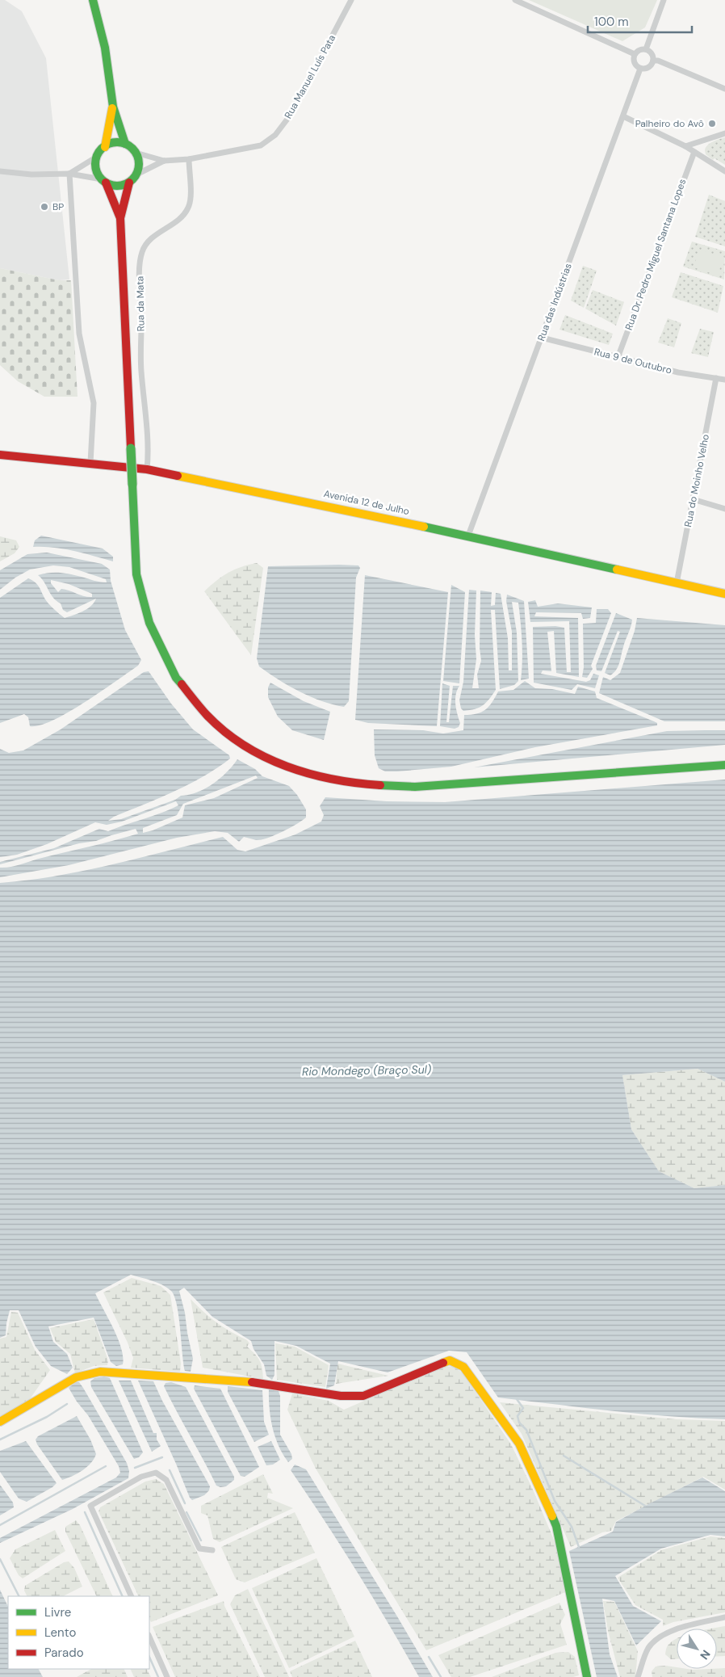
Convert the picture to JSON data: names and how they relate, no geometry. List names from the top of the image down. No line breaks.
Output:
{"streets":{"main road":["Avenida 12 de Julho"],"street":["Rua Manuel Luís Pata","Rua Dr. Pedro Miguel Santana Lopes","Rua das Indústrias","Rua da Mata","Rua 9 de Outubro","Rua do Moinho Velho"]},"crossings":[["Rua Manuel Luís Pata","Rua da Mata"],["Rua Dr. Pedro Miguel Santana Lopes","Rua 9 de Outubro"],["Rua das Indústrias","Rua 9 de Outubro"],["Rua das Indústrias","Avenida 12 de Julho"],["Rua da Mata","Avenida 12 de Julho"],["Rua 9 de Outubro","Rua do Moinho Velho"],["Rua do Moinho Velho","Avenida 12 de Julho"]],"water":["Rio Mondego (Braço Sul)"],"places":["Palheiro do Avô","BP"],"legend":["Livre","Lento","Parado"],"scale_bar":"100 m","north":"bottom right"}
